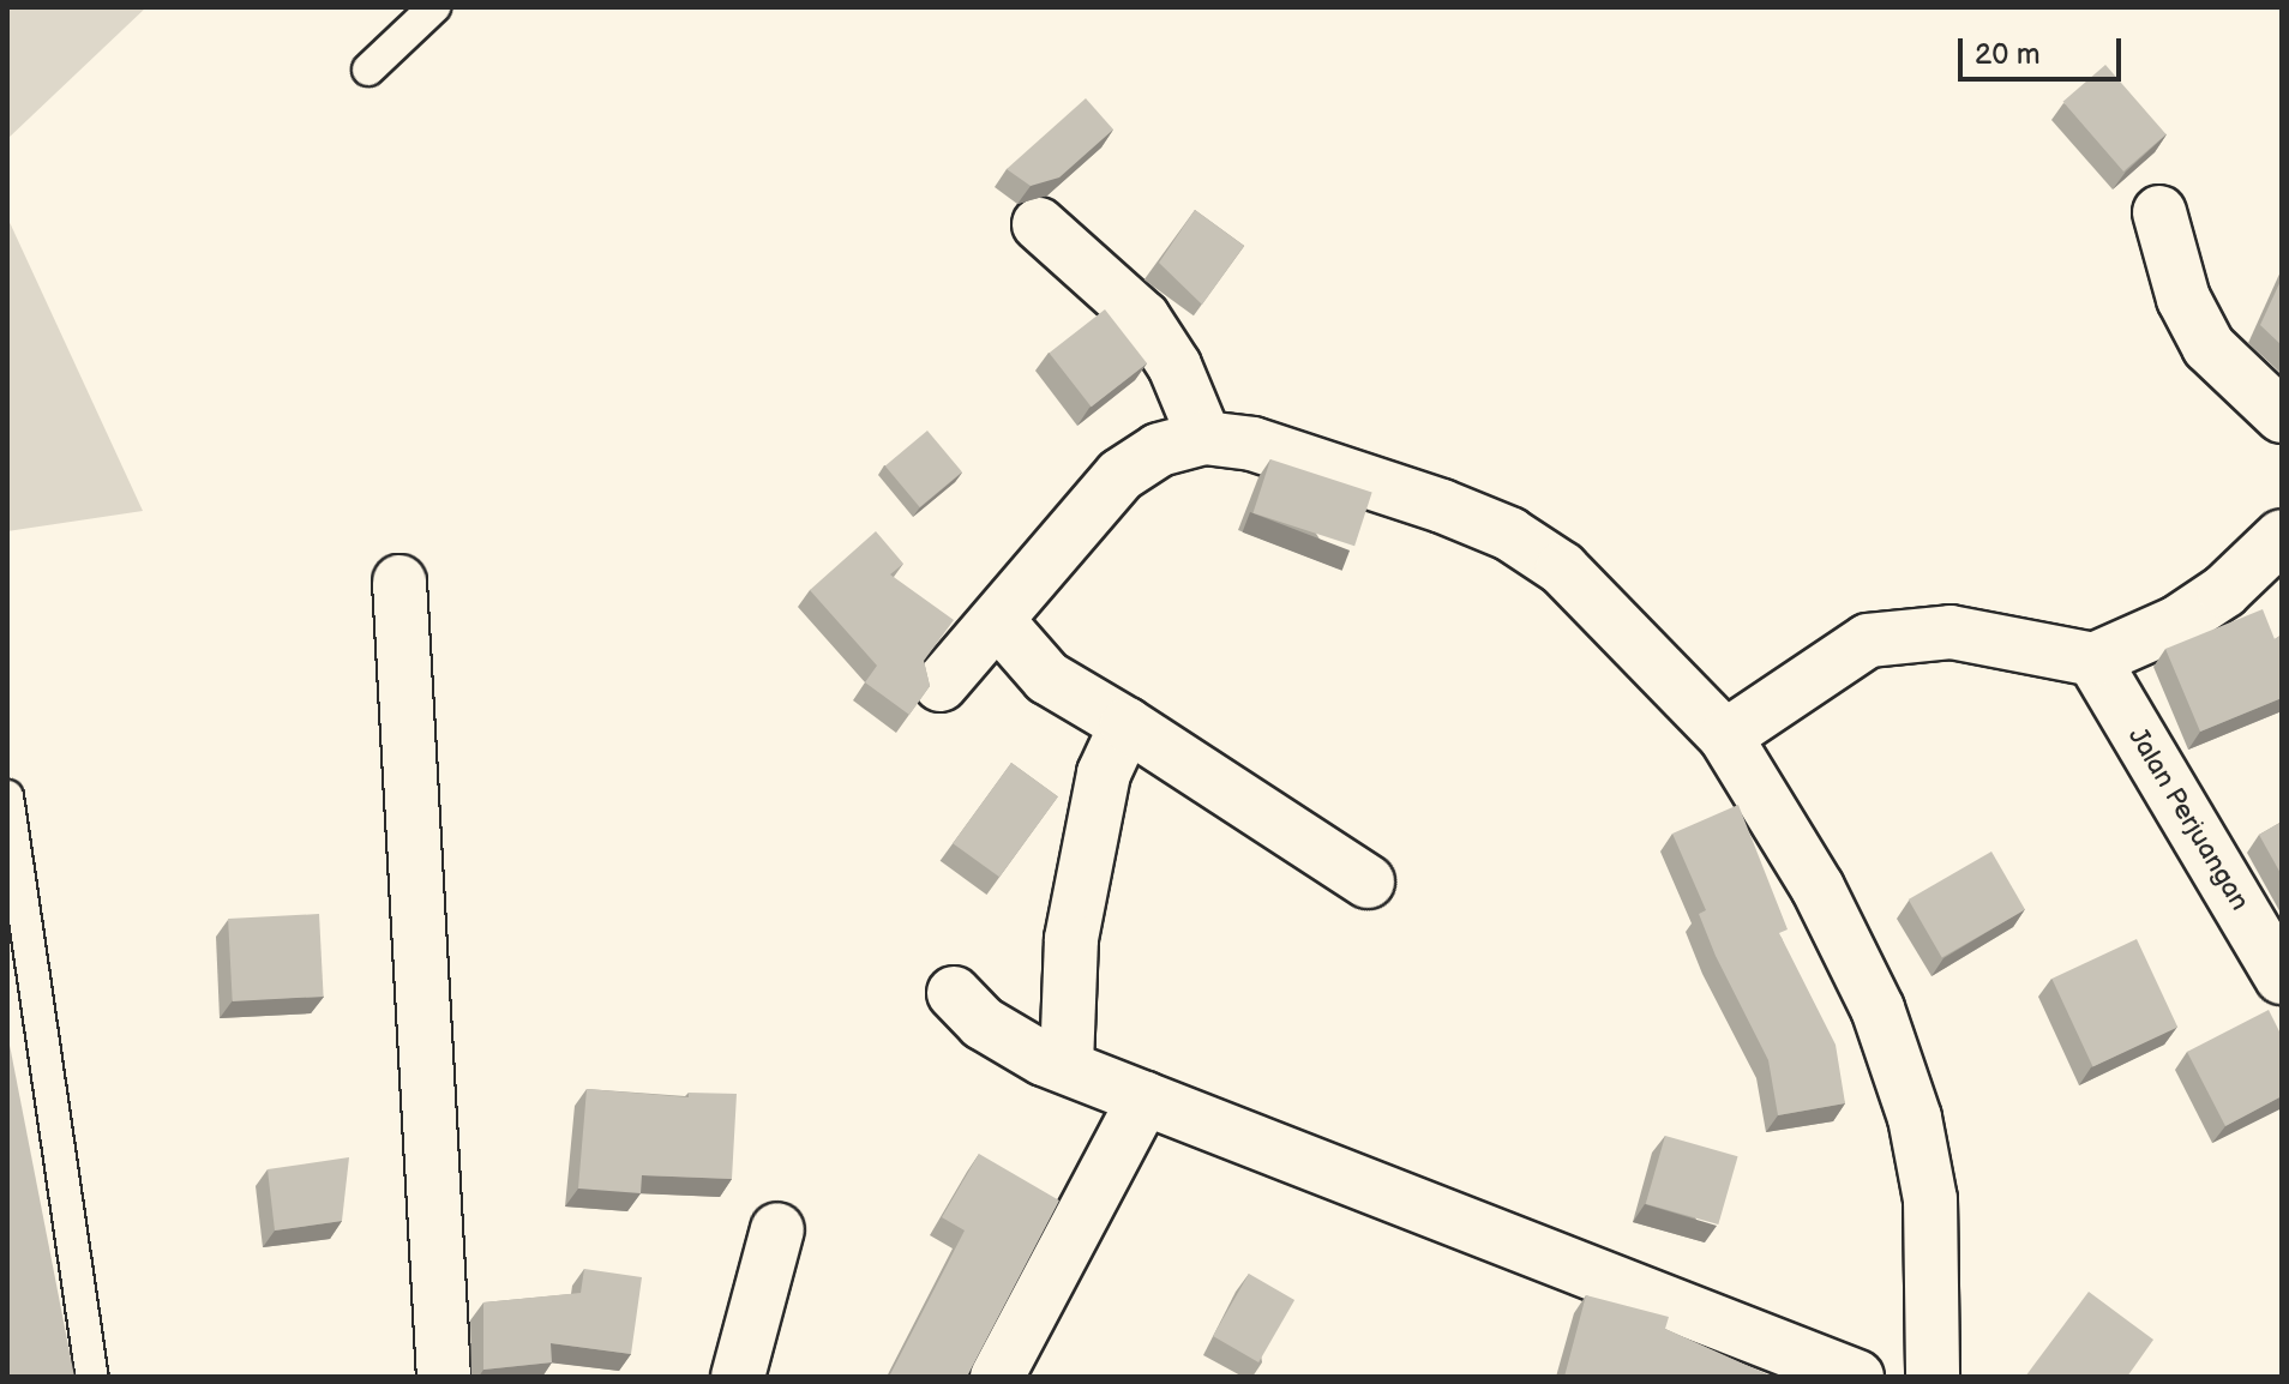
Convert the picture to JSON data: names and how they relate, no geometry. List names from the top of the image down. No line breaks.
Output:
{"streets":{"street":["Jalan Perjuangan"]},"scale_bar":"20 m"}
